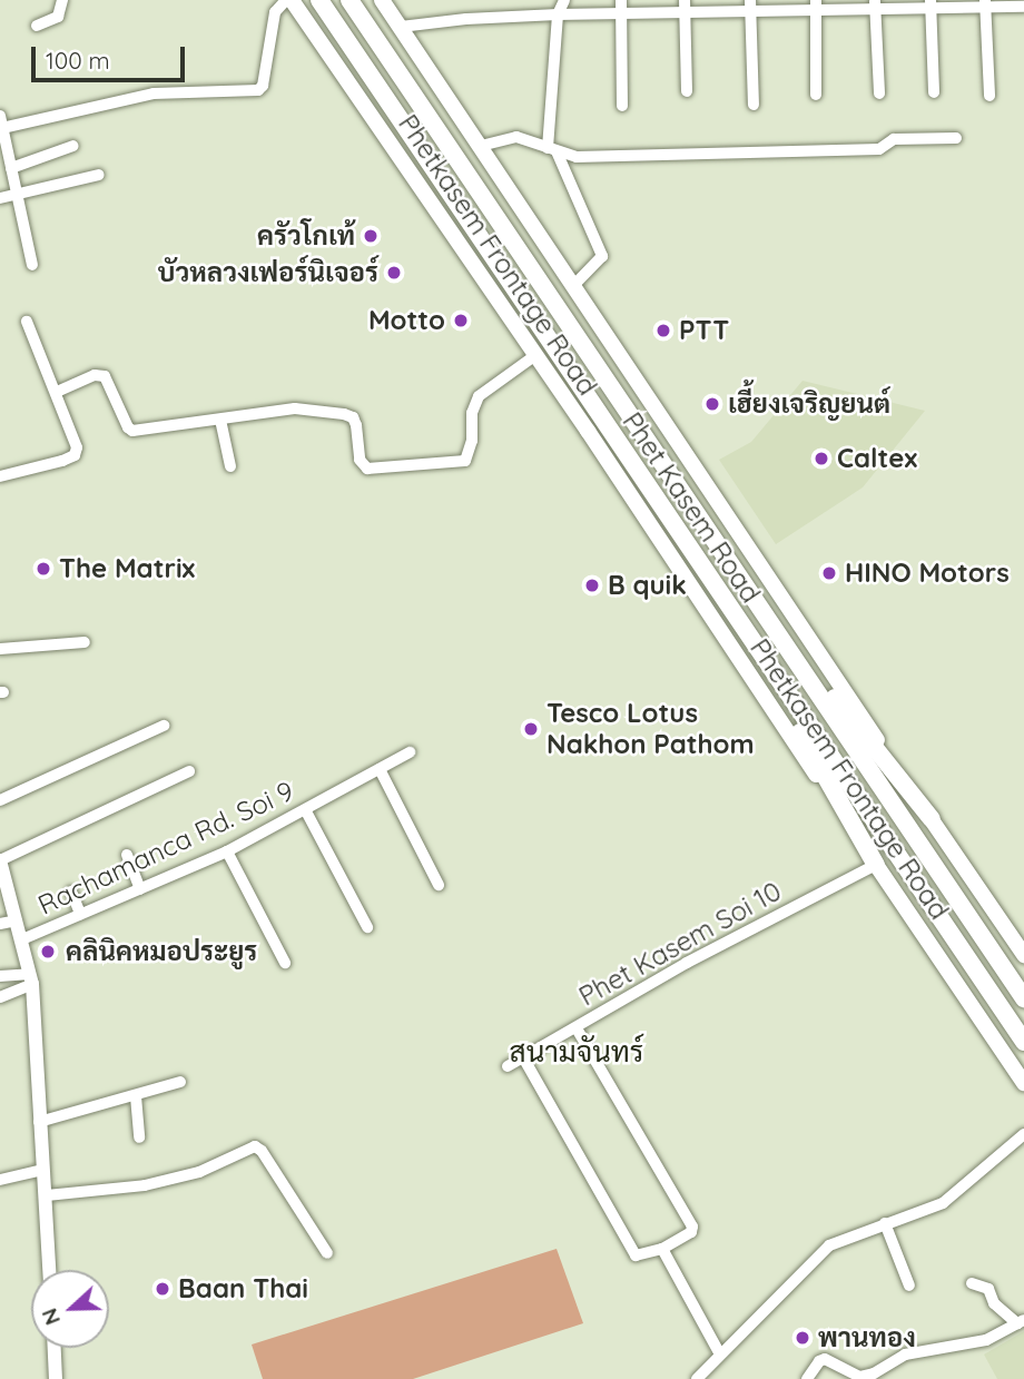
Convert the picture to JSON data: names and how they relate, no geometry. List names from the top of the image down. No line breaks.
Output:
{"streets":{"highway":["Phet Kasem Road"],"main road":["Phetkasem Frontage Road"],"street":["Rachamanca Rd. Soi 9","Phet Kasem Soi 10"]},"crossings":[["Phetkasem Frontage Road","Phet Kasem Soi 10"]],"districts":["สนามจันทร์"],"places":["ครัวโกเท้","บัวหลวงเฟอร์นิเจอร์","Motto","PTT","เฮี้ยงเจริญยนต์","Caltex","The Matrix","HINO Motors","B quik","Tesco Lotus Nakhon Pathom","คลินิคหมอประยูร","Baan Thai","พานทอง"],"scale_bar":"100 m","north":"left"}
